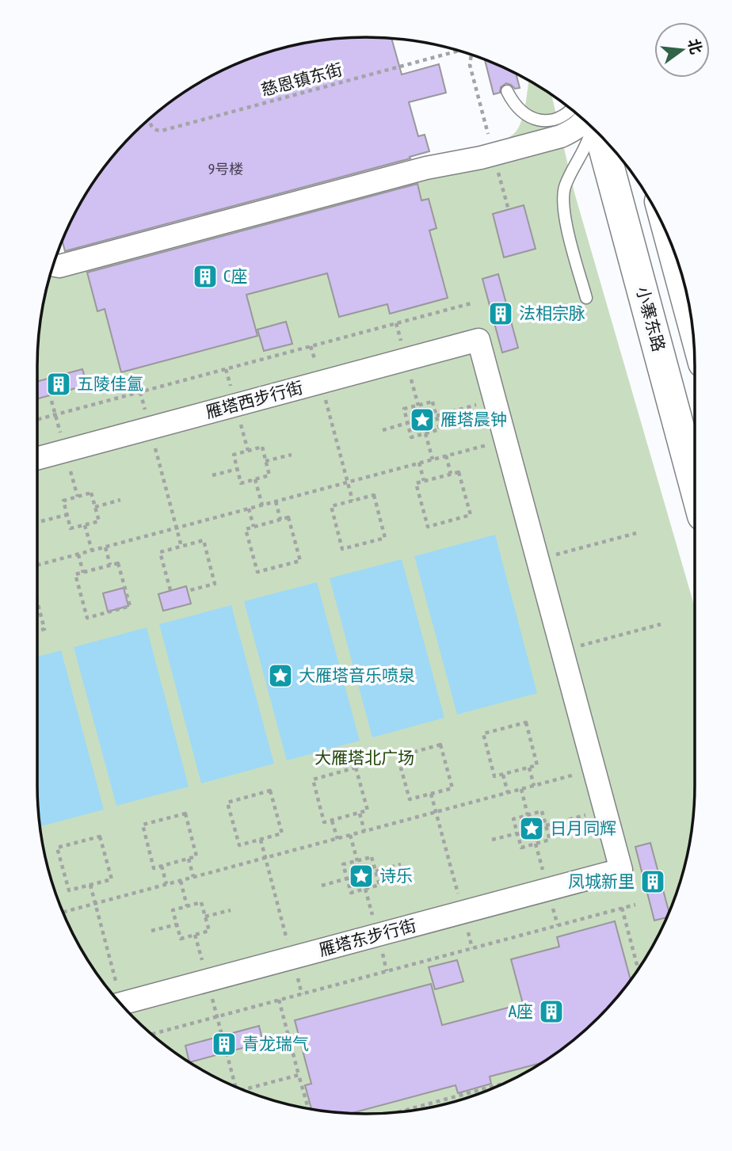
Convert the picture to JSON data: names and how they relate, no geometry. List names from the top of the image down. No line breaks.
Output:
{"streets":{"main road":["小寨东路"],"street":["雁塔西步行街","雁塔东步行街"],"path":["慈恩镇东街"]},"parks":["大雁塔北广场"],"places":{"building":["C座","法相宗脉","五陵佳氲","凤城新里","A座","青龙瑞气"],"place":["雁塔晨钟","大雁塔音乐喷泉","日月同辉","诗乐"]},"house_numbers":["9号楼"],"north":"right"}
